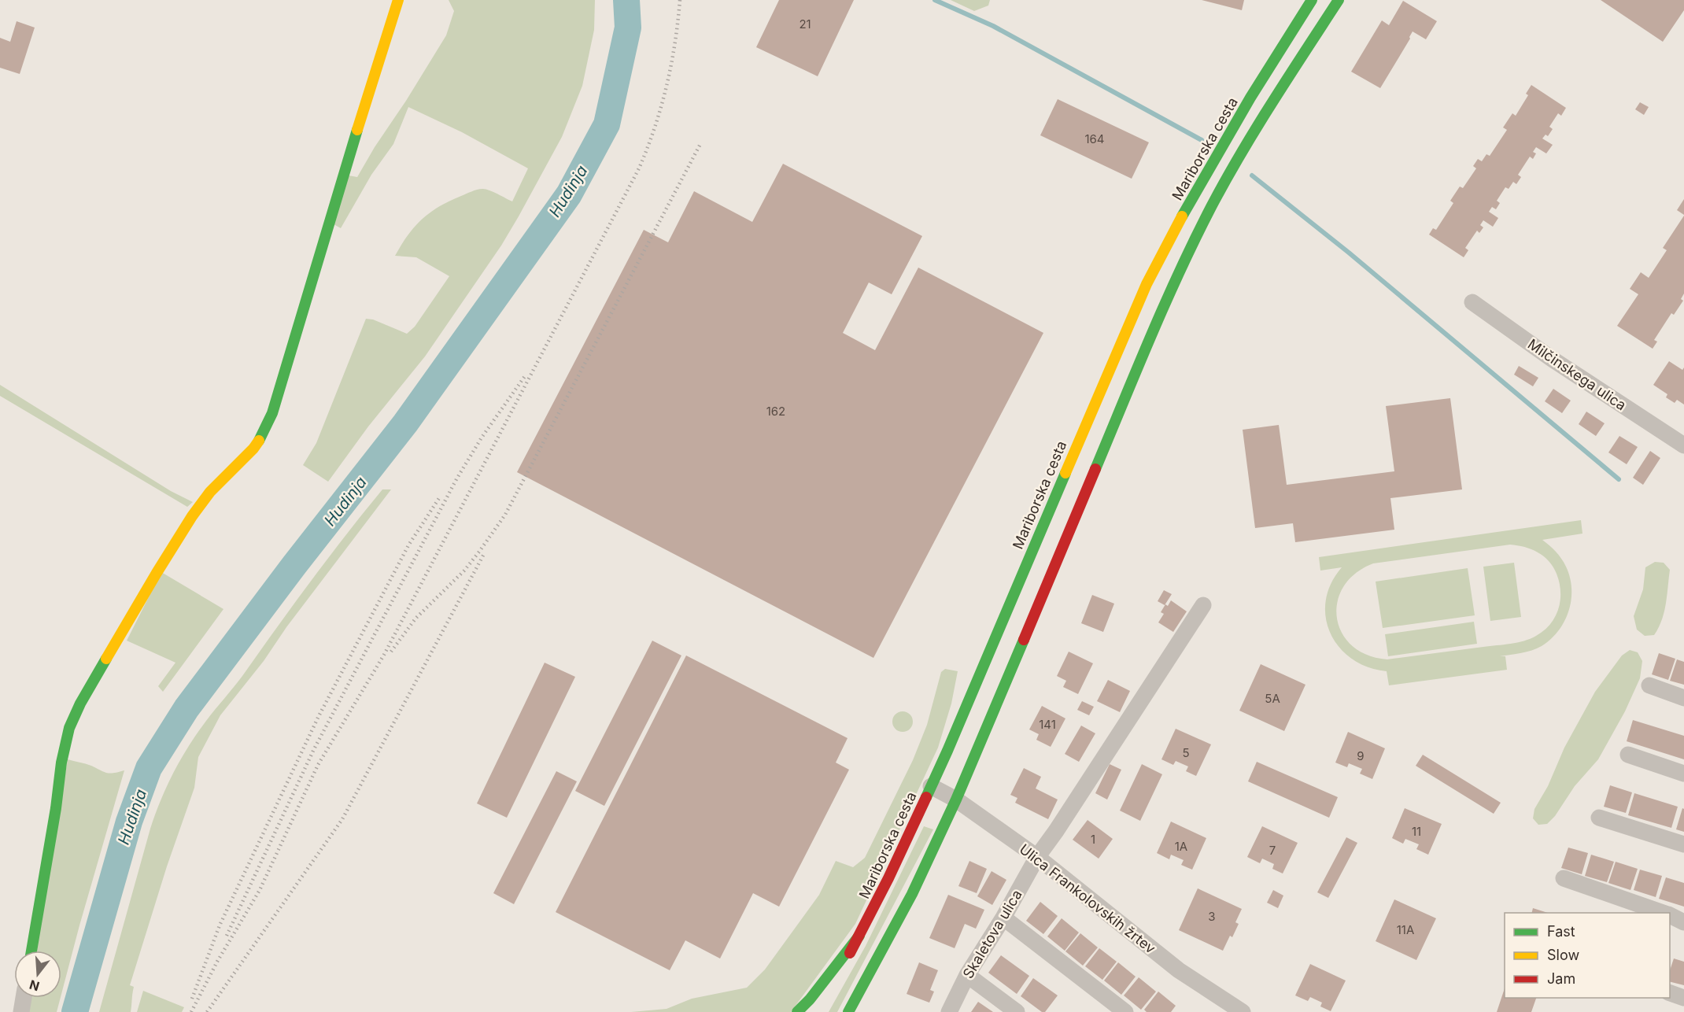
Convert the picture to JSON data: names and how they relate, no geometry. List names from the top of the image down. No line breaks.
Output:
{"streets":{"main road":["Mariborska cesta"],"street":["Milčinskega ulica","Ulica Frankolovskih žrtev","Skaletova ulica"]},"crossings":[["Mariborska cesta","Ulica Frankolovskih žrtev"],["Ulica Frankolovskih žrtev","Skaletova ulica"]],"water":["Hudinja"],"house_numbers":["21","164","162","5A","141","5","9","11","1","1A","7","3","11A"],"legend":["Fast","Slow","Jam"],"north":"bottom"}
